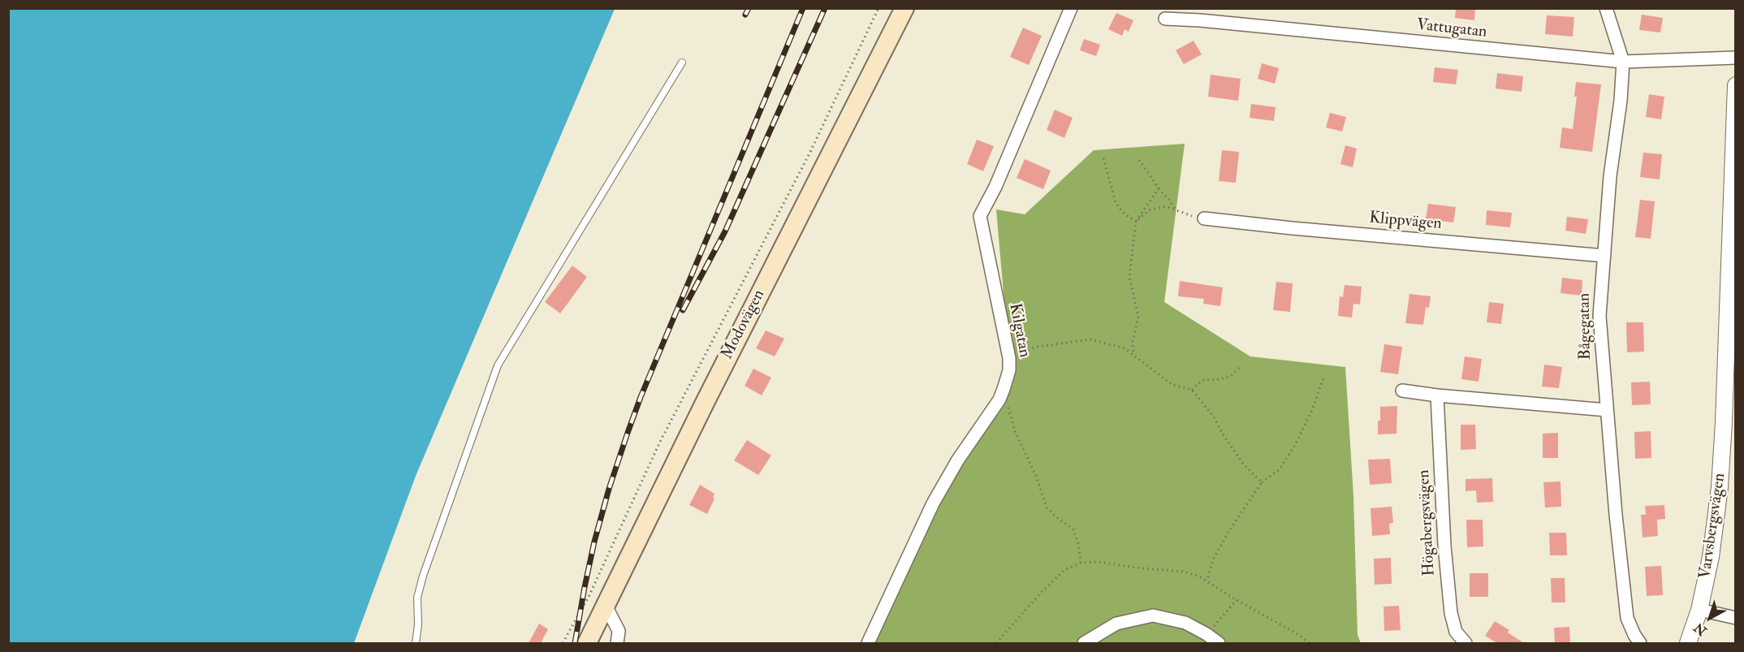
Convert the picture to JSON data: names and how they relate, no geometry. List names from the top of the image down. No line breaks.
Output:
{"streets":{"main road":["Modovägen"],"street":["Vattugatan","Klippvägen","Bågegatan","Kilgatan","Högabergsvägen","Varvsbergsvägen"]},"crossings":[["Vattugatan","Bågegatan"],["Klippvägen","Bågegatan"]],"north":"bottom left"}
